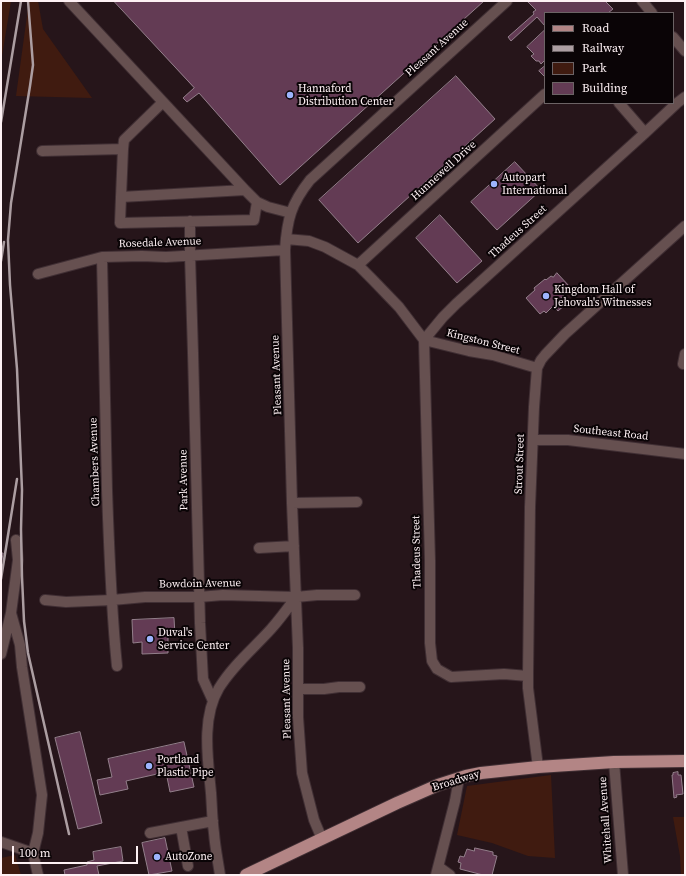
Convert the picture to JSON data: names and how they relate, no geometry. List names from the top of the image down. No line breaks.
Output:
{"streets":{"main road":["Broadway"],"street":["Pleasant Avenue","Hunnewell Drive","Thadeus Street","Rosedale Avenue","Kingston Street","Southeast Road","Chambers Avenue","Strout Street","Park Avenue","Bowdoin Avenue","Whitehall Avenue"]},"crossings":[["Pleasant Avenue","Rosedale Avenue"],["Pleasant Avenue","Bowdoin Avenue"],["Pleasant Avenue","Broadway"],["Thadeus Street","Kingston Street"],["Thadeus Street","Strout Street"],["Rosedale Avenue","Chambers Avenue"],["Rosedale Avenue","Park Avenue"],["Kingston Street","Strout Street"],["Southeast Road","Strout Street"],["Chambers Avenue","Bowdoin Avenue"],["Strout Street","Broadway"],["Park Avenue","Bowdoin Avenue"],["Broadway","Whitehall Avenue"]],"places":["Hannaford Distribution Center","Autopart International","Kingdom Hall of Jehovah's Witnesses","Duval's Service Center","Portland Plastic Pipe","AutoZone"],"legend":["Road","Railway","Park","Building"],"scale_bar":"100 m"}
